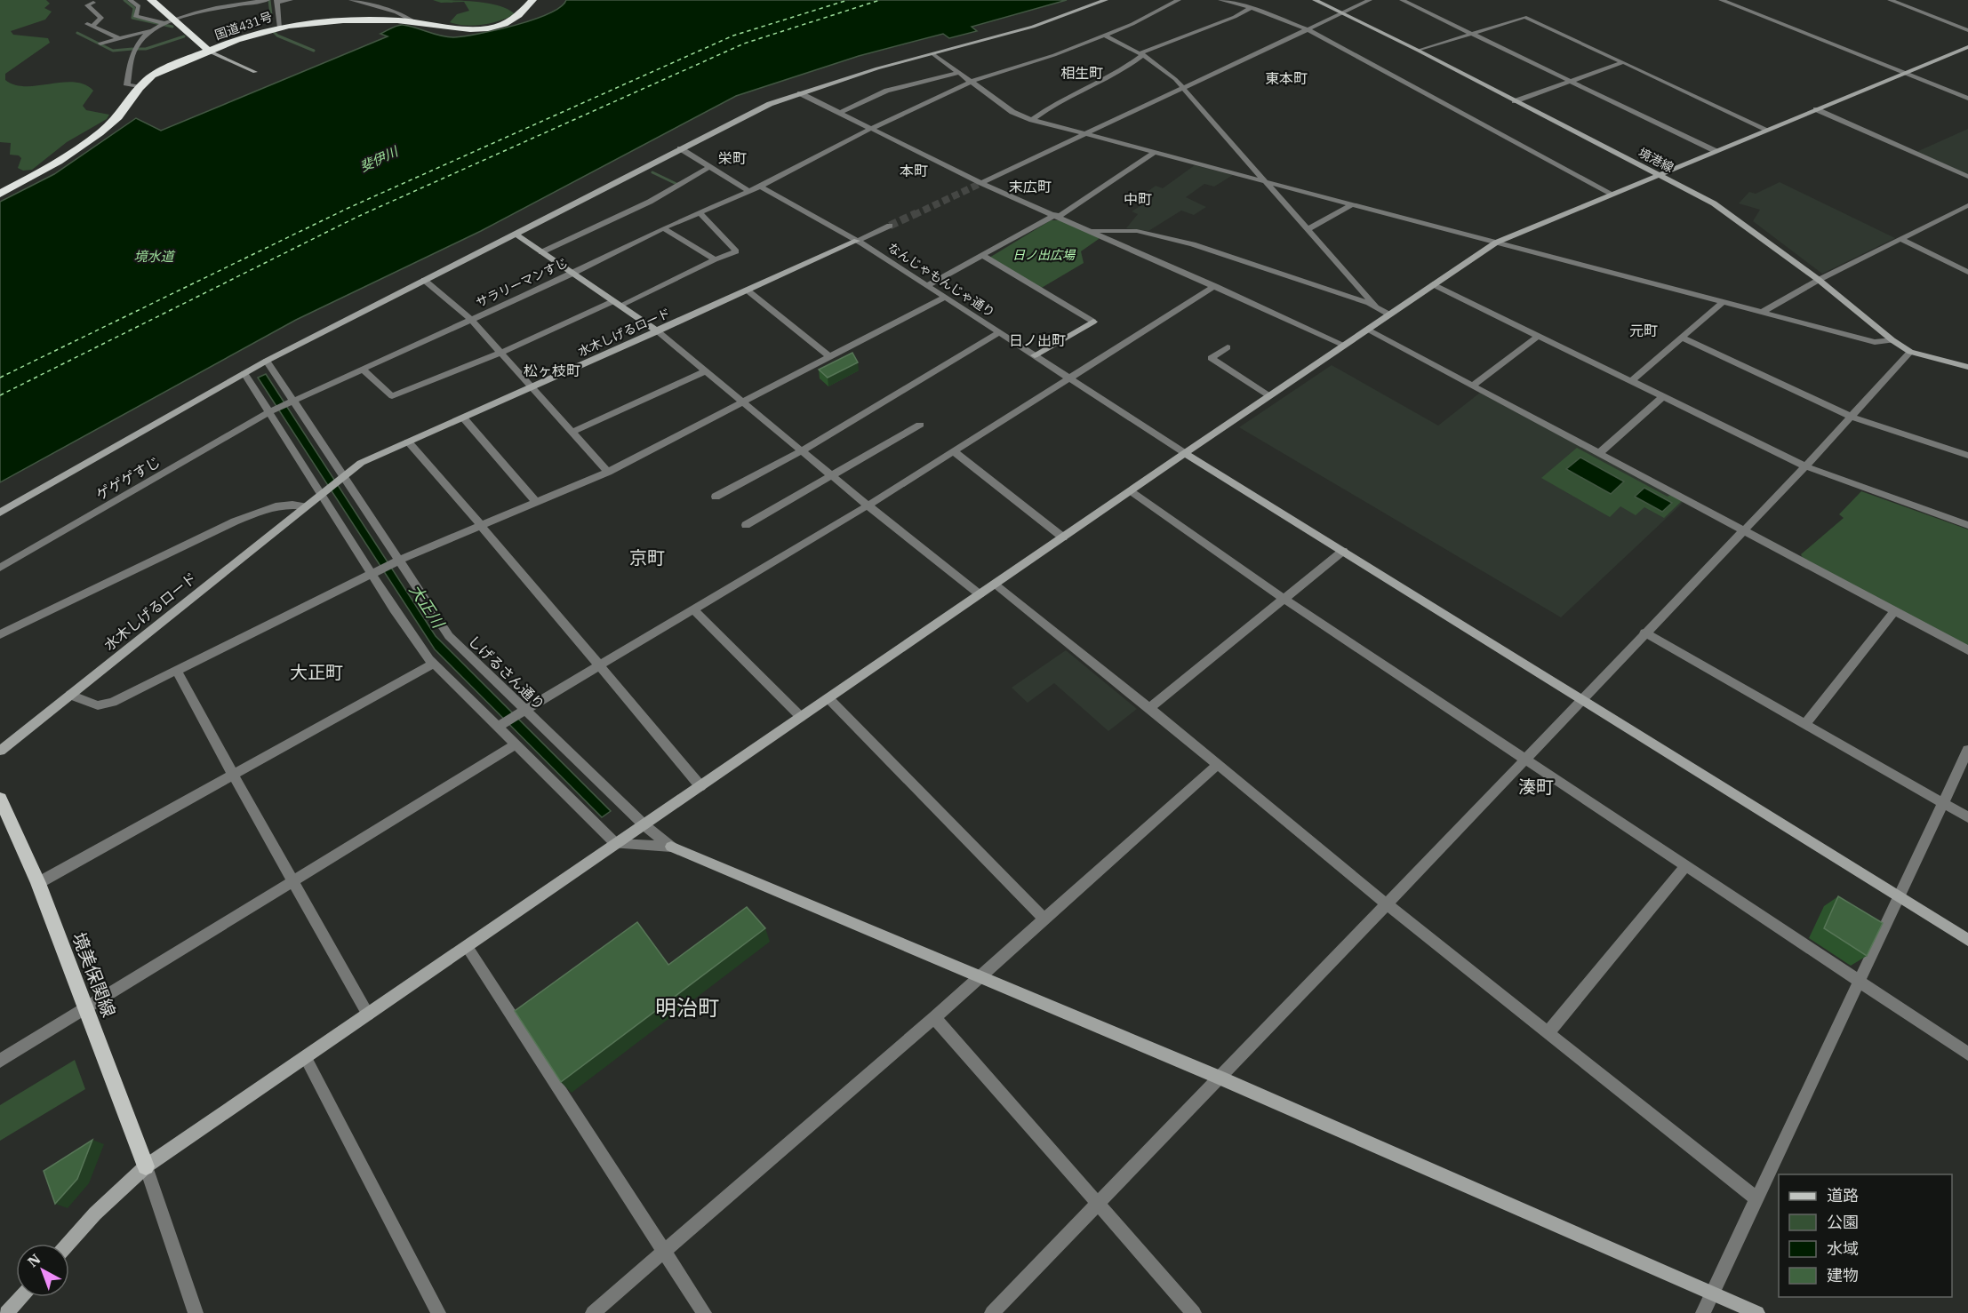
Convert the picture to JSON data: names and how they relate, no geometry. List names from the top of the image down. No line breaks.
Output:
{"streets":{"highway":["国道431号"],"main road":["境美保関線"],"street":["境港線","なんじゃもんじゃ通り","サラリーマンすじ","水木しげるロード","ゲゲゲすじ","しげるさん通り"]},"crossings":[["なんじゃもんじゃ通り","サラリーマンすじ"],["なんじゃもんじゃ通り","水木しげるロード"],["サラリーマンすじ","ゲゲゲすじ"],["サラリーマンすじ","しげるさん通り"],["水木しげるロード","しげるさん通り"],["ゲゲゲすじ","しげるさん通り"]],"districts":["相生町","東本町","栄町","本町","末広町","中町","元町","日ノ出町","松ヶ枝町","京町","大正町","湊町","明治町"],"water":["斐伊川","境水道","大正川"],"parks":["日ノ出広場"],"legend":["道路","公園","水域","建物"],"north":"top left"}
